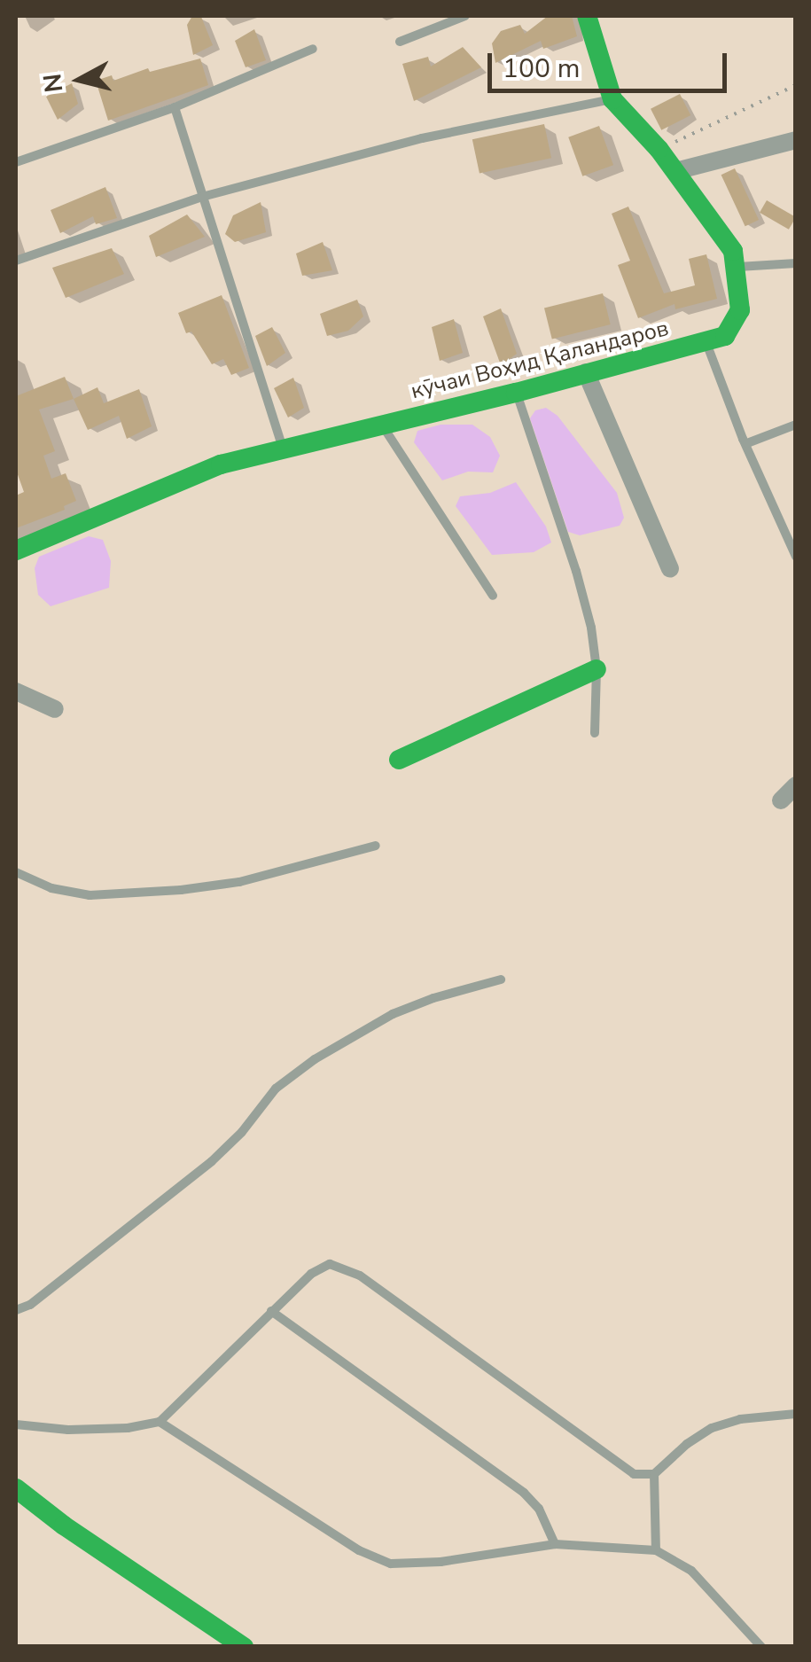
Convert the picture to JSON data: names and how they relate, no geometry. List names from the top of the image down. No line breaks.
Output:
{"streets":{"street":["кӯчаи Воҳид Қаландаров"]},"scale_bar":"100 m","north":"left"}
